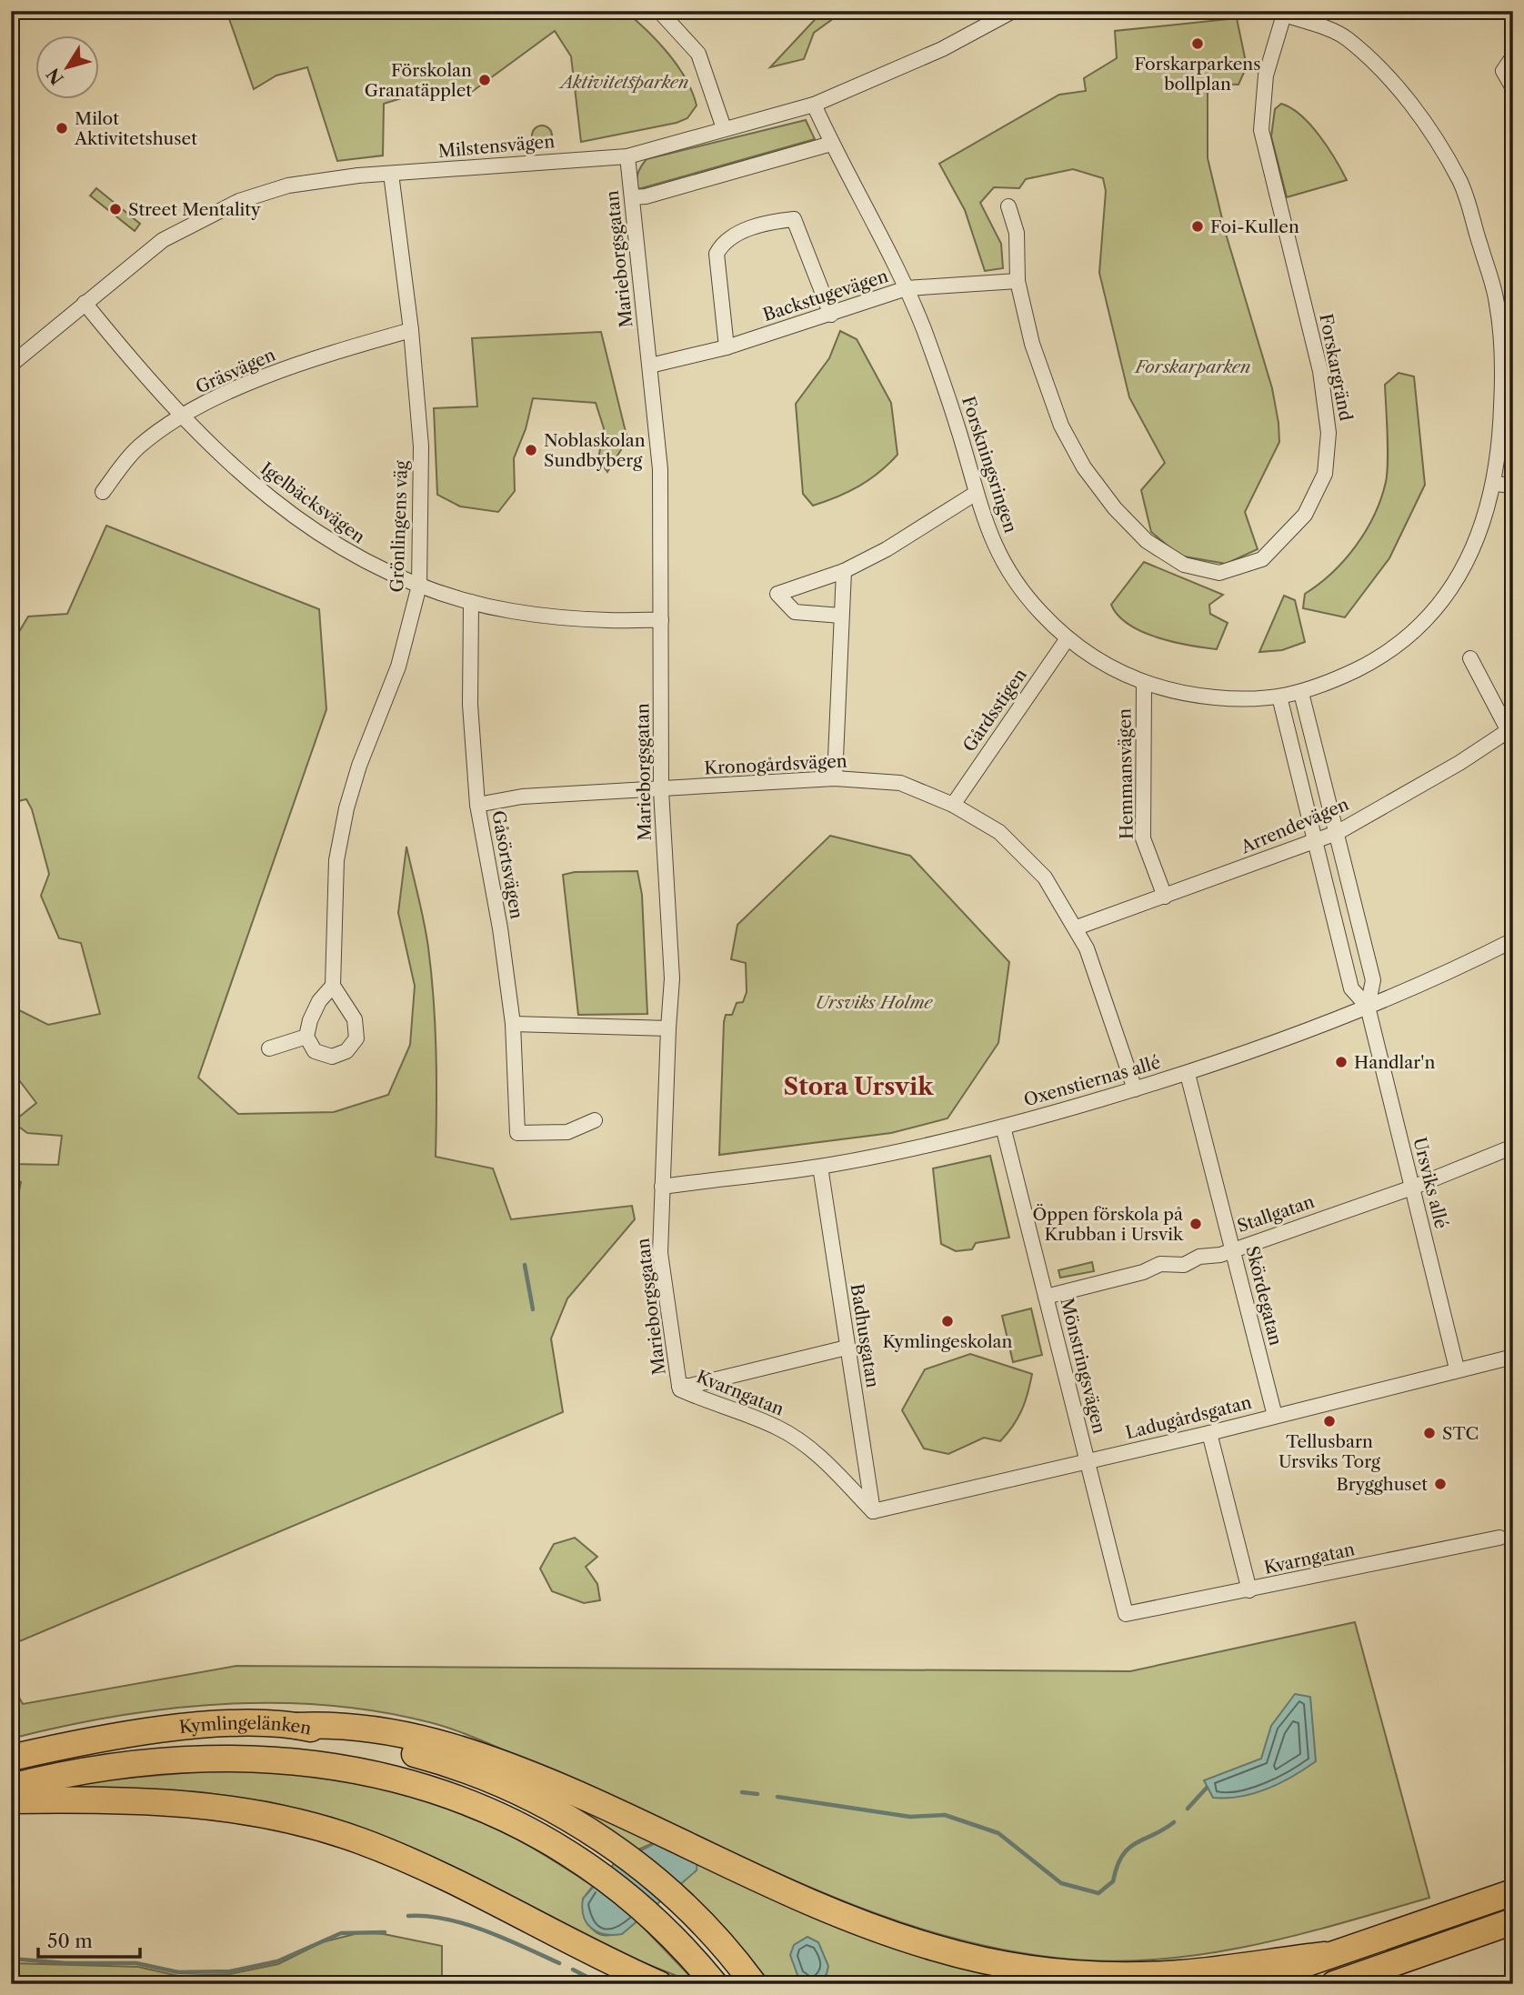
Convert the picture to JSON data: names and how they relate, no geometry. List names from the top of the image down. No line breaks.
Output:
{"streets":{"highway":["Kymlingelänken"],"street":["Milstensvägen","Marieborgsgatan","Backstugevägen","Forskargränd","Gräsvägen","Forskningsringen","Igelbäcksvägen","Grönlingens väg","Gårdsstigen","Kronogårdsvägen","Hemmansvägen","Arrendevägen","Gåsörtsvägen","Oxenstiernas allé","Ursviks allé","Stallgatan","Skördegatan","Badhusgatan","Mönstringsvägen","Kvarngatan","Ladugårdsgatan"]},"crossings":[["Milstensvägen","Marieborgsgatan"],["Milstensvägen","Forskningsringen"],["Milstensvägen","Igelbäcksvägen"],["Milstensvägen","Grönlingens väg"],["Marieborgsgatan","Backstugevägen"],["Marieborgsgatan","Igelbäcksvägen"],["Marieborgsgatan","Kronogårdsvägen"],["Marieborgsgatan","Oxenstiernas allé"],["Marieborgsgatan","Kvarngatan"],["Backstugevägen","Forskargränd"],["Backstugevägen","Forskningsringen"],["Forskargränd","Forskningsringen"],["Gräsvägen","Igelbäcksvägen"],["Gräsvägen","Grönlingens väg"],["Forskningsringen","Gårdsstigen"],["Forskningsringen","Hemmansvägen"],["Forskningsringen","Ursviks allé"],["Igelbäcksvägen","Grönlingens väg"],["Igelbäcksvägen","Gåsörtsvägen"],["Gårdsstigen","Kronogårdsvägen"],["Kronogårdsvägen","Arrendevägen"],["Kronogårdsvägen","Gåsörtsvägen"],["Kronogårdsvägen","Oxenstiernas allé"],["Hemmansvägen","Arrendevägen"],["Arrendevägen","Ursviks allé"],["Oxenstiernas allé","Ursviks allé"],["Oxenstiernas allé","Skördegatan"],["Oxenstiernas allé","Badhusgatan"],["Oxenstiernas allé","Mönstringsvägen"],["Ursviks allé","Stallgatan"],["Ursviks allé","Ladugårdsgatan"],["Stallgatan","Skördegatan"],["Stallgatan","Mönstringsvägen"],["Skördegatan","Ladugårdsgatan"],["Badhusgatan","Kvarngatan"],["Badhusgatan","Ladugårdsgatan"],["Mönstringsvägen","Kvarngatan"],["Mönstringsvägen","Ladugårdsgatan"],["Kvarngatan","Ladugårdsgatan"]],"districts":["Stora Ursvik"],"parks":["Aktivitetsparken","Forskarparken","Ursviks Holme"],"places":["Forskarparkens bollplan","Förskolan Granatäpplet","Milot Aktivitetshuset","Street Mentality","Foi-Kullen","Noblaskolan Sundbyberg","Handlar'n","Öppen förskola på Krubban i Ursvik","Kymlingeskolan","Tellusbarn Ursviks Torg","STC","Brygghuset"],"scale_bar":"50 m","north":"bottom left"}
